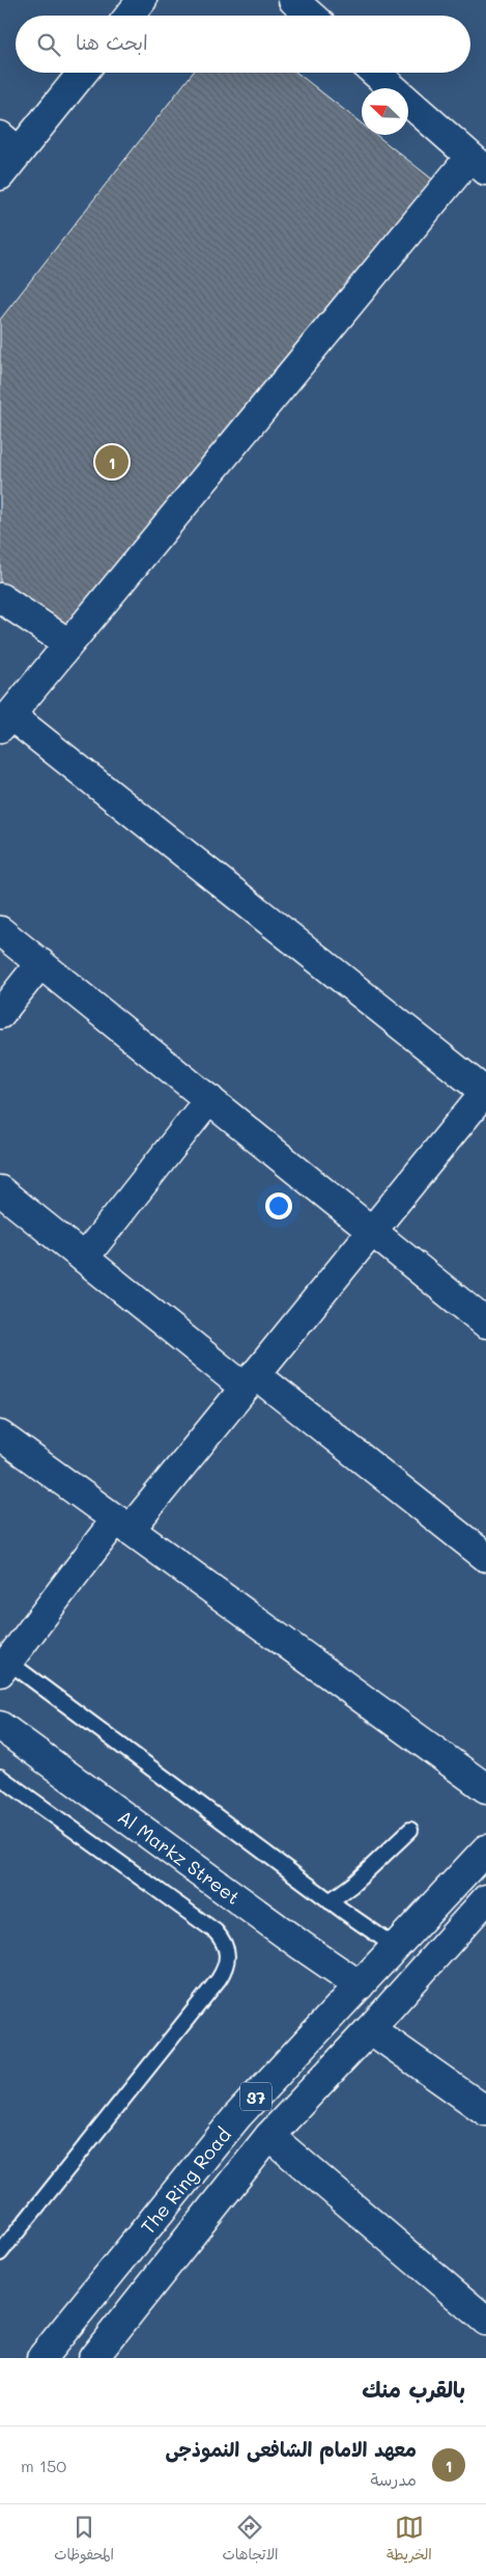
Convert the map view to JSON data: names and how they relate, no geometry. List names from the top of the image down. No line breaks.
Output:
{"streets":{"street":["Al Markz Street","37","The Ring Road"]},"crossings":[["Al Markz Street","The Ring Road"]],"north":"top left","page":{"search":"ابحث هنا","pins":"1","heading":"بالقرب منك","list":[{"mark":"1","name":"معهد الامام الشافعى النموذجى","note":"مدرسة","value":"150 m"}],"nav":["الخريطة","الاتجاهات","المحفوظات"]}}
